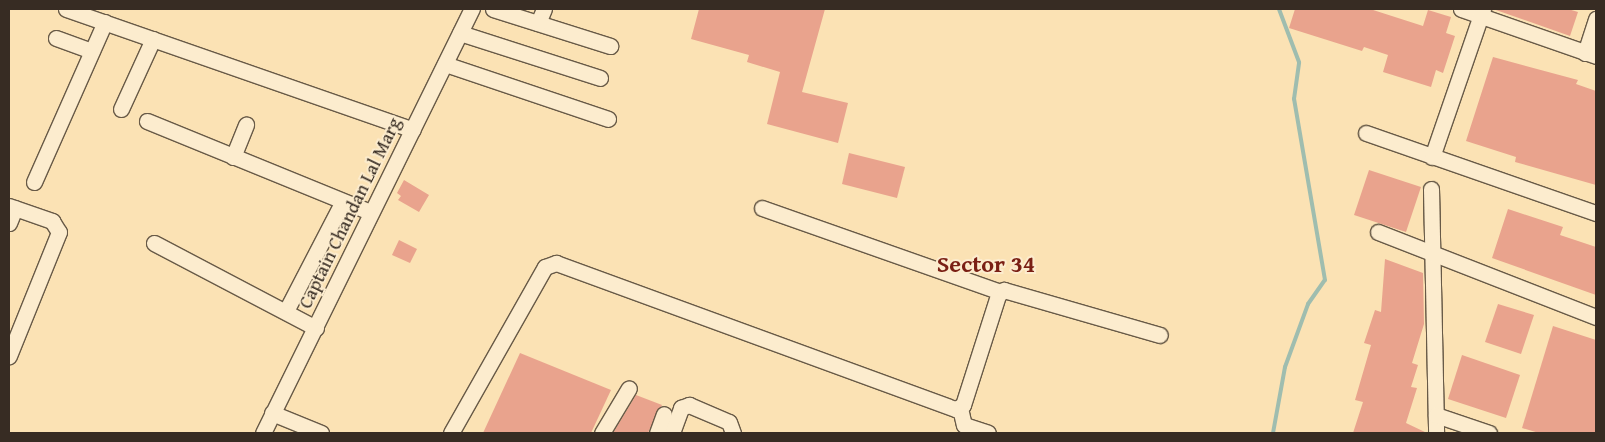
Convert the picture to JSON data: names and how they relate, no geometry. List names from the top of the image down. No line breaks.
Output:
{"streets":{"street":["Captain Chandan Lal Marg"]},"districts":["Sector 34"]}
